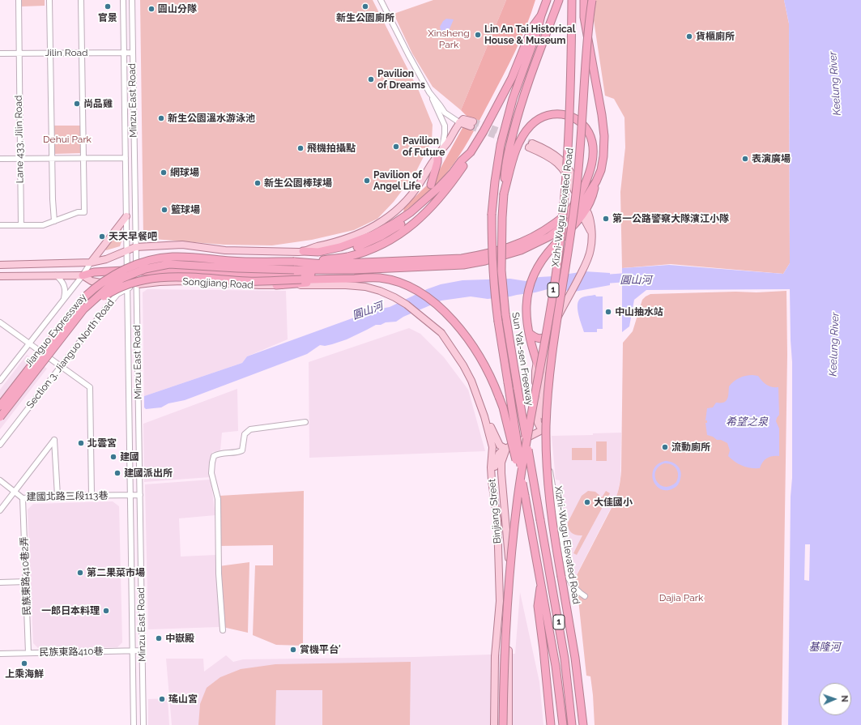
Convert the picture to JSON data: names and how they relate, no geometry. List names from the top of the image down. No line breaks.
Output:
{"streets":{"highway":["Xizhi-Wugu Elevated Road","1","Jianguo Expressway","Sun Yat-sen Freeway"],"main road":["Songjiang Road","Binjiang Street"],"street":["Jilin Road","Minzu East Road","Lane 433, Jilin Road","Section 3, Jianguo North Road","建國北路三段113巷","民族東路410巷2弄","民族東路410巷"]},"crossings":[["Jilin Road","Minzu East Road"],["Jilin Road","Lane 433, Jilin Road"],["Minzu East Road","Songjiang Road"],["Minzu East Road","Section 3, Jianguo North Road"],["Minzu East Road","建國北路三段113巷"],["Minzu East Road","民族東路410巷"],["Songjiang Road","Section 3, Jianguo North Road"],["Songjiang Road","Binjiang Street"],["建國北路三段113巷","民族東路410巷2弄"],["民族東路410巷2弄","民族東路410巷"]],"water":["Keelung River","圓山河","希望之泉","基隆河"],"parks":["Xinsheng Park","Dehui Park","Dajia Park"],"places":["官景","新生公園廁所","圓山分隊","Lin An Tai Historical House & Museum","貨櫃廁所","Pavilion of Dreams","尚品雞","新生公園溫水游泳池","Pavilion of Future","飛機拍攝點","表演廣場","網球場","Pavilion of Angel Life","新生公園棒球場","籃球場","第一公路警察大隊濱江小隊","天天早餐吧","中山抽水站","北雲宮","流動廁所","建國","建國派出所","大佳國小","第二果菜市場","一郎日本料理","中嶽殿","賞機平台ˊ","上乘海鮮","瑤山宮"],"north":"right"}
